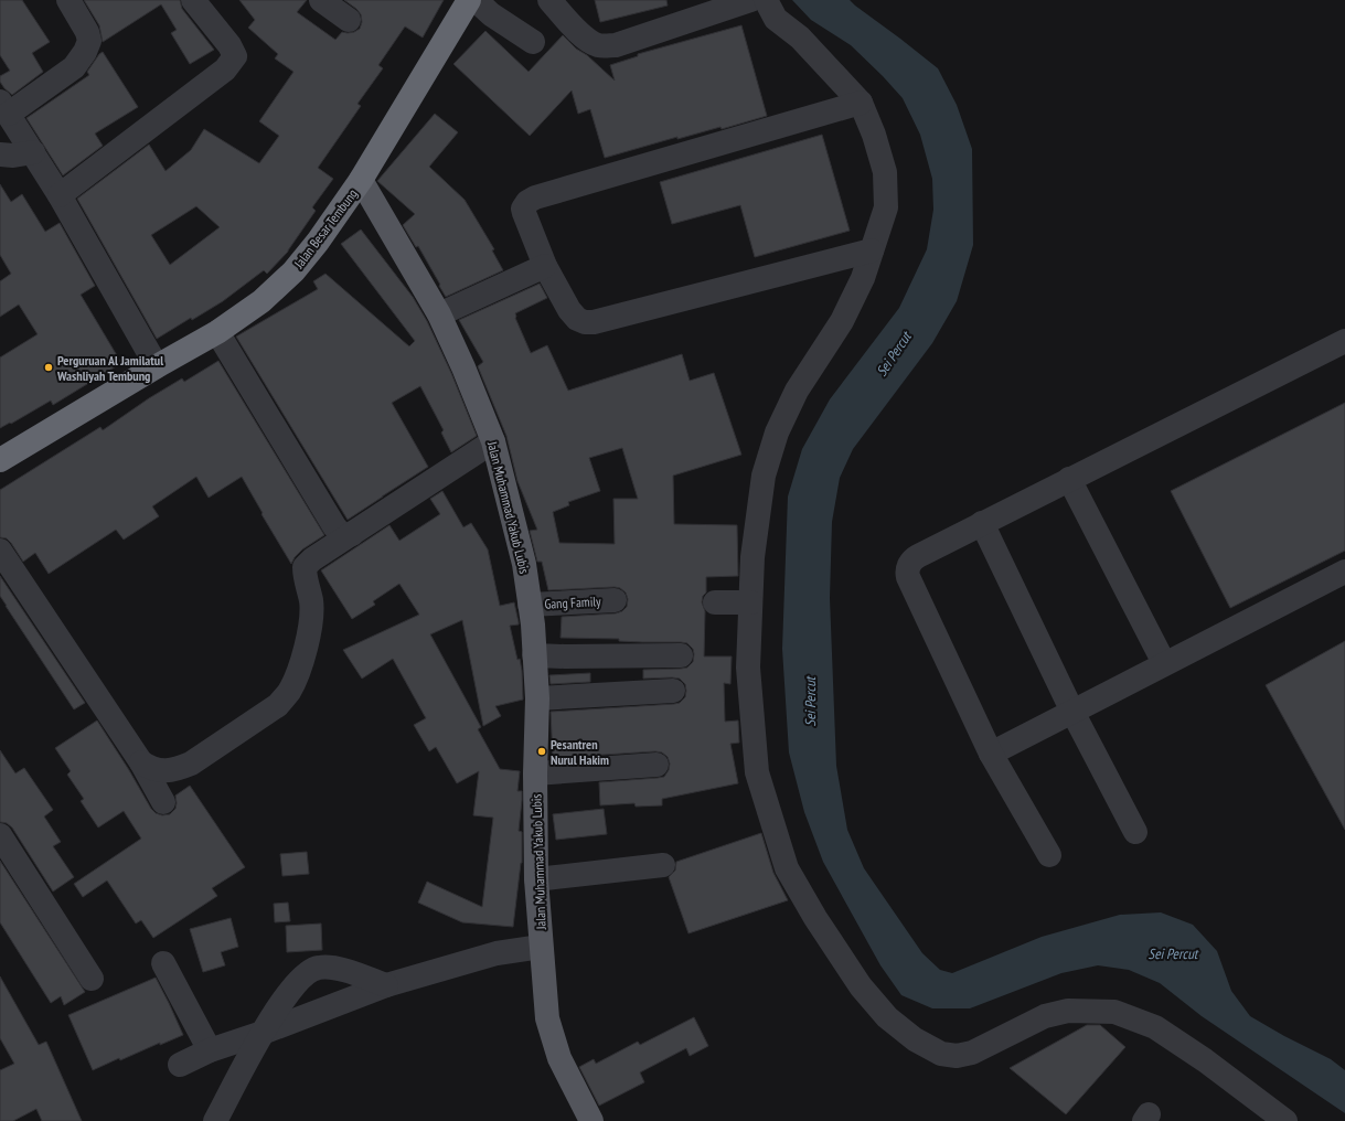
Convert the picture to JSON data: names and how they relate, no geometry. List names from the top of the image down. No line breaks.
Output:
{"streets":{"highway":["Jalan Besar Tembung"],"main road":["Jalan Muhammad Yakub Lubis"],"street":["Gang Family"]},"crossings":[["Jalan Besar Tembung","Jalan Muhammad Yakub Lubis"],["Jalan Muhammad Yakub Lubis","Gang Family"]],"water":["Sei Percut"],"places":["Perguruan Al Jamilatul Washliyah Tembung","Pesantren Nurul Hakim"]}
